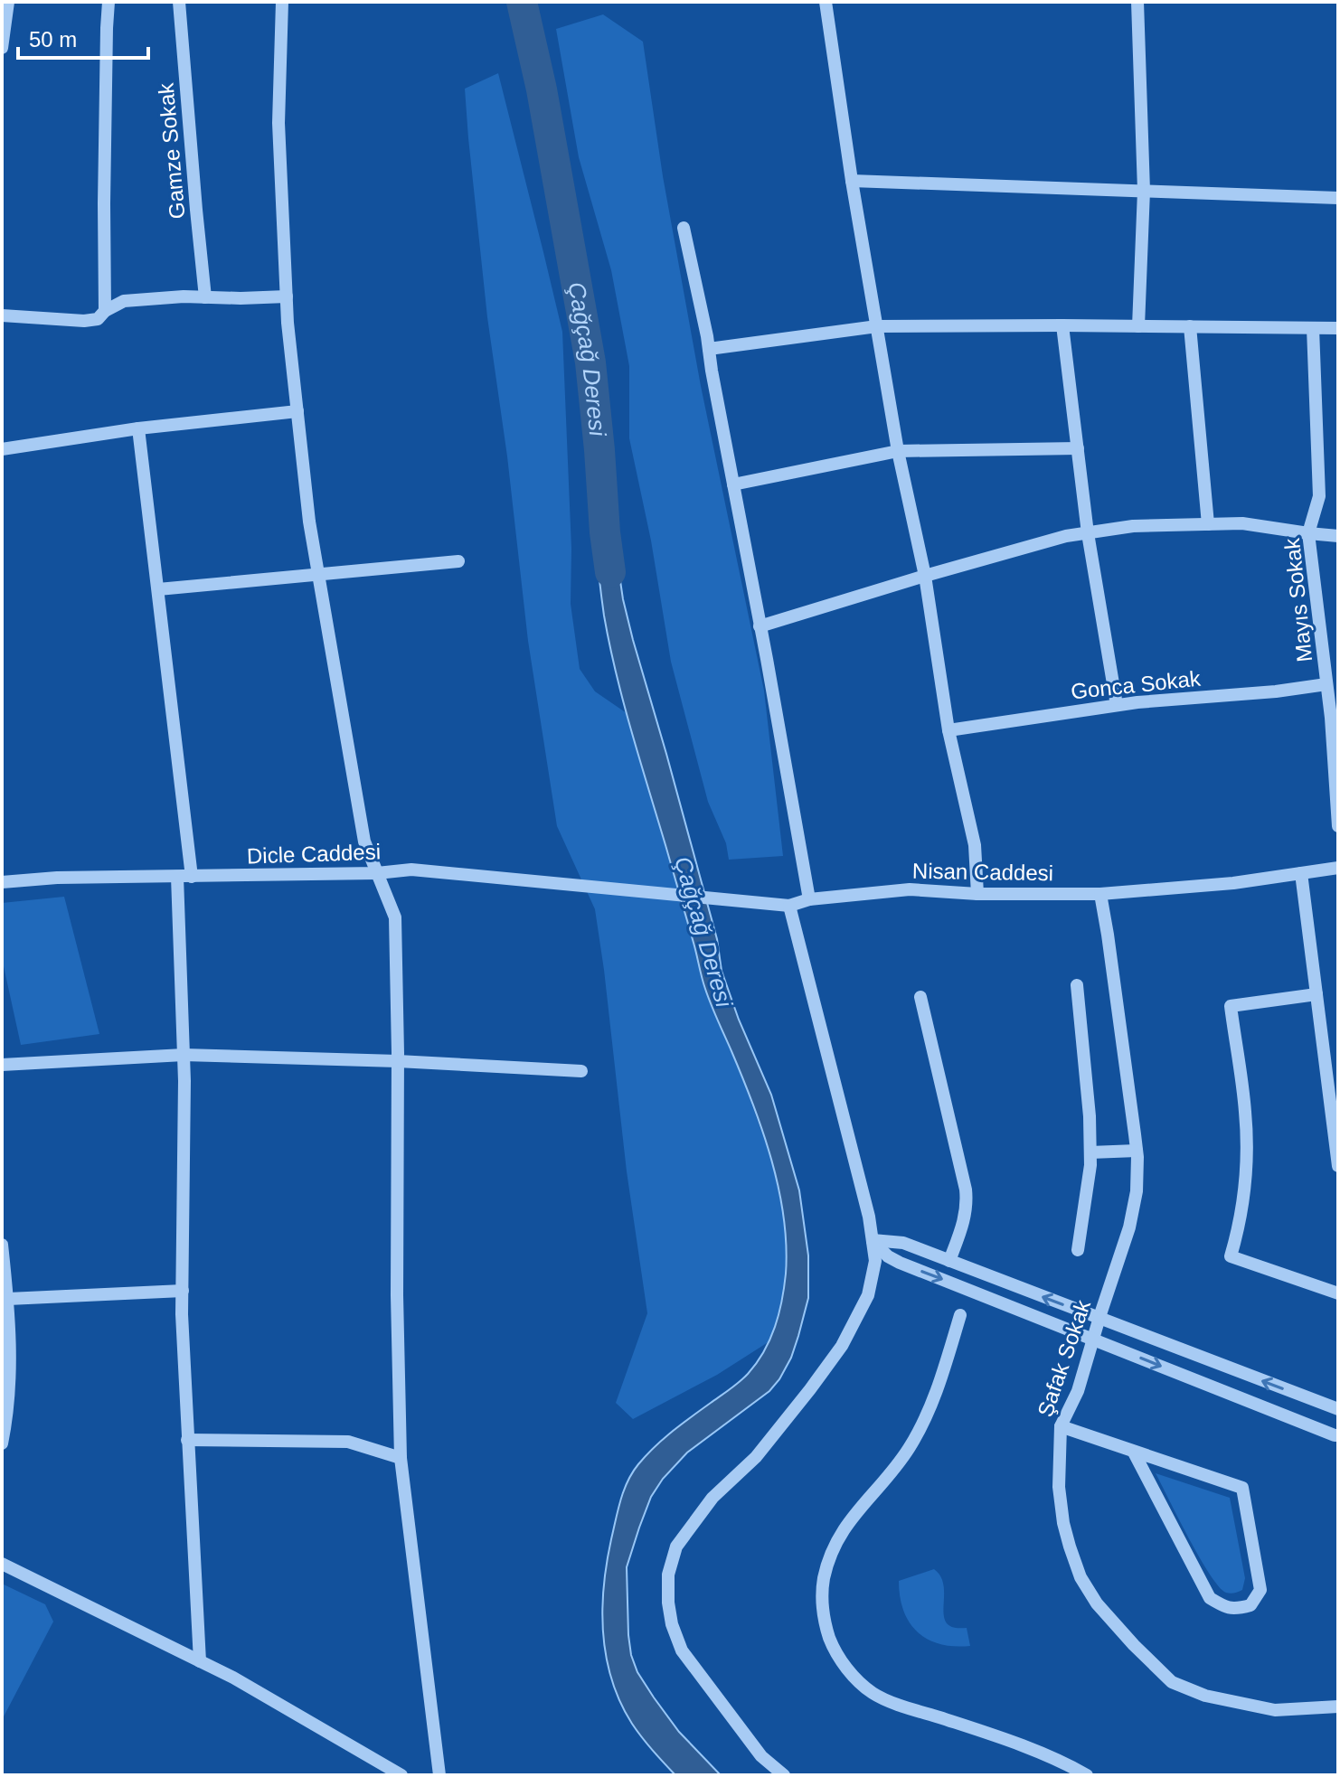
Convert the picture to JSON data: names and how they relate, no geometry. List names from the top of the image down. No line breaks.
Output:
{"streets":{"street":["Gamze Sokak","Mayıs Sokak","Gonca Sokak","Dicle Caddesi","Nisan Caddesi","Şafak Sokak"]},"crossings":[["Mayıs Sokak","Gonca Sokak"],["Dicle Caddesi","Nisan Caddesi"],["Nisan Caddesi","Şafak Sokak"]],"water":["Çağçağ Deresi"],"scale_bar":"50 m"}
